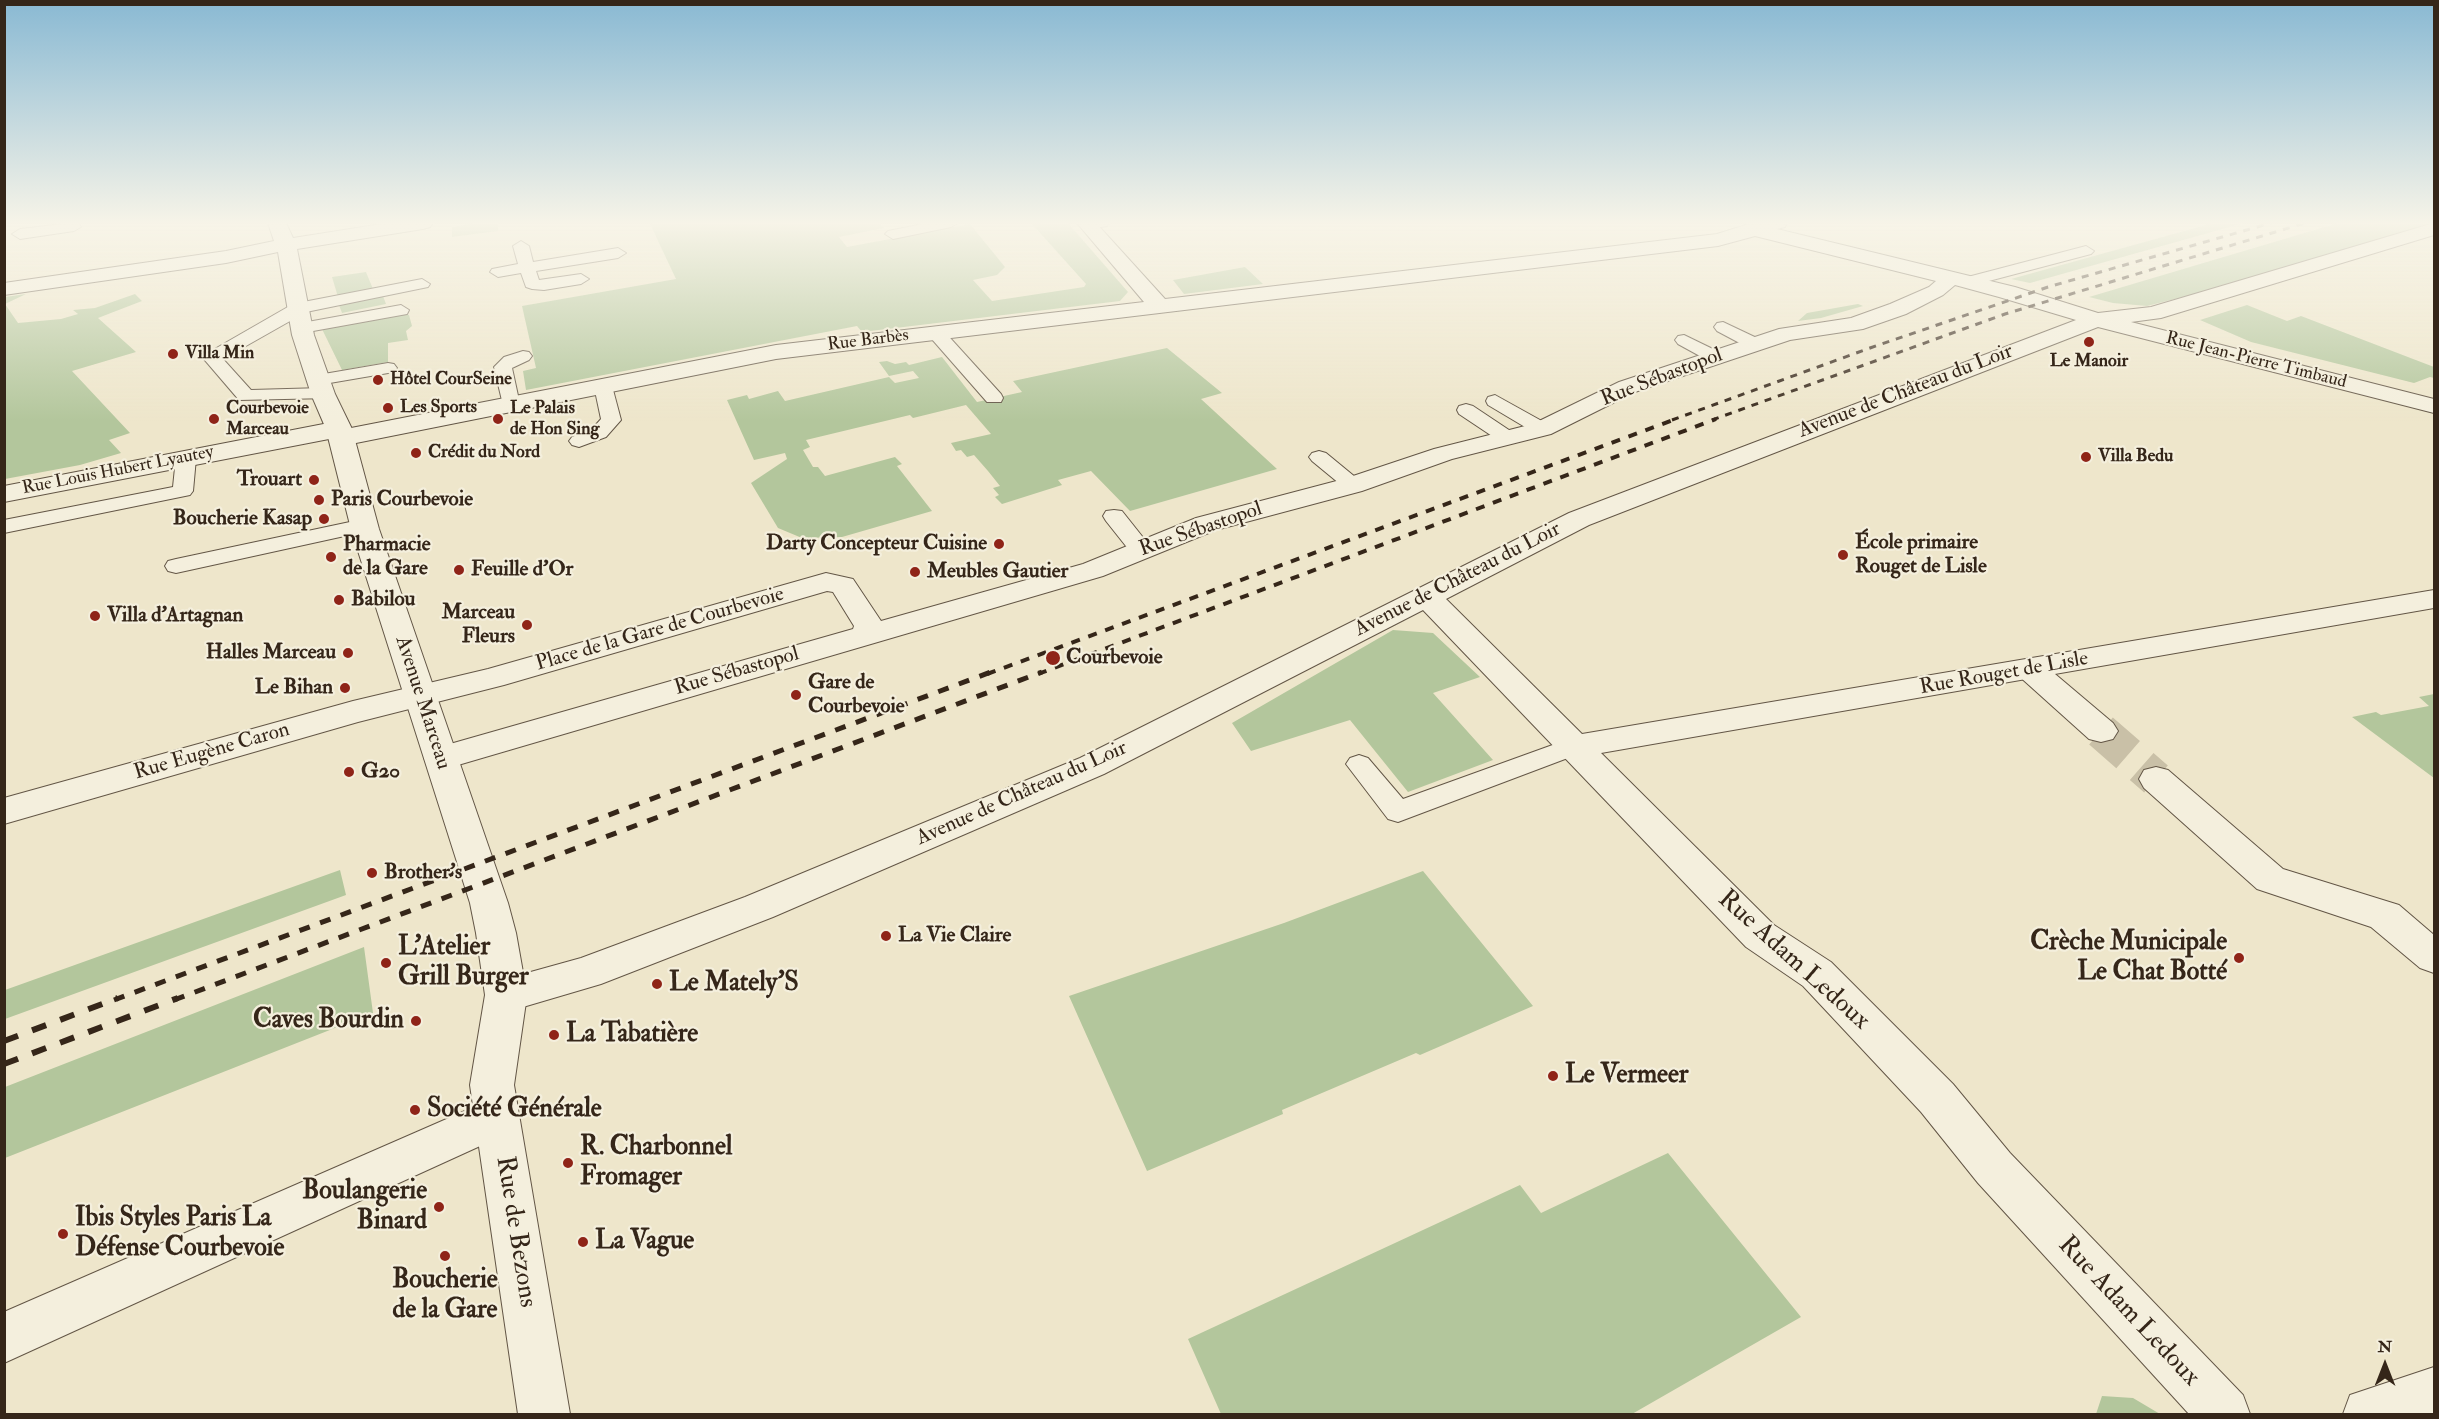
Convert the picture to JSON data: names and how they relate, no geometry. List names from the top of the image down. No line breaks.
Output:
{"streets":{"street":["Rue Barbès","Rue Jean-Pierre Timbaud","Rue Sébastopol","Avenue de Château du Loir","Rue Louis Hubert Lyautey","Place de la Gare de Courbevoie","Rue Rouget de Lisle","Avenue Marceau","Rue Eugène Caron","Rue Adam Ledoux","Rue de Bezons"]},"crossings":[["Rue Barbès","Rue Louis Hubert Lyautey"],["Rue Barbès","Avenue Marceau"],["Rue Jean-Pierre Timbaud","Avenue de Château du Loir"],["Rue Sébastopol","Place de la Gare de Courbevoie"],["Rue Sébastopol","Avenue Marceau"],["Avenue de Château du Loir","Rue Adam Ledoux"],["Avenue de Château du Loir","Rue de Bezons"],["Rue Louis Hubert Lyautey","Avenue Marceau"],["Place de la Gare de Courbevoie","Avenue Marceau"],["Place de la Gare de Courbevoie","Rue Eugène Caron"],["Rue Rouget de Lisle","Rue Adam Ledoux"],["Avenue Marceau","Rue Eugène Caron"],["Avenue Marceau","Rue de Bezons"]],"places":["Le Manoir","Villa Min","Hôtel CourSeine","Les Sports","Courbevoie Marceau","Le Palais de Hon Sing","Crédit du Nord","Villa Bedu","Trouart","Paris Courbevoie","Boucherie Kasap","Darty Concepteur Cuisine","École primaire Rouget de Lisle","Pharmacie de la Gare","Feuille d'Or","Meubles Gautier","Babilou","Villa d'Artagnan","Marceau Fleurs","Halles Marceau","Courbevoie","Le Bihan","Gare de Courbevoie","G20","Brother's","La Vie Claire","Crèche Municipale Le Chat Botté","L'Atelier Grill Burger","Le Mately'S","Caves Bourdin","La Tabatière","Le Vermeer","Société Générale","R. Charbonnel Fromager","Boulangerie Binard","Ibis Styles Paris La Défense Courbevoie","La Vague","Boucherie de la Gare"],"north":"top"}
